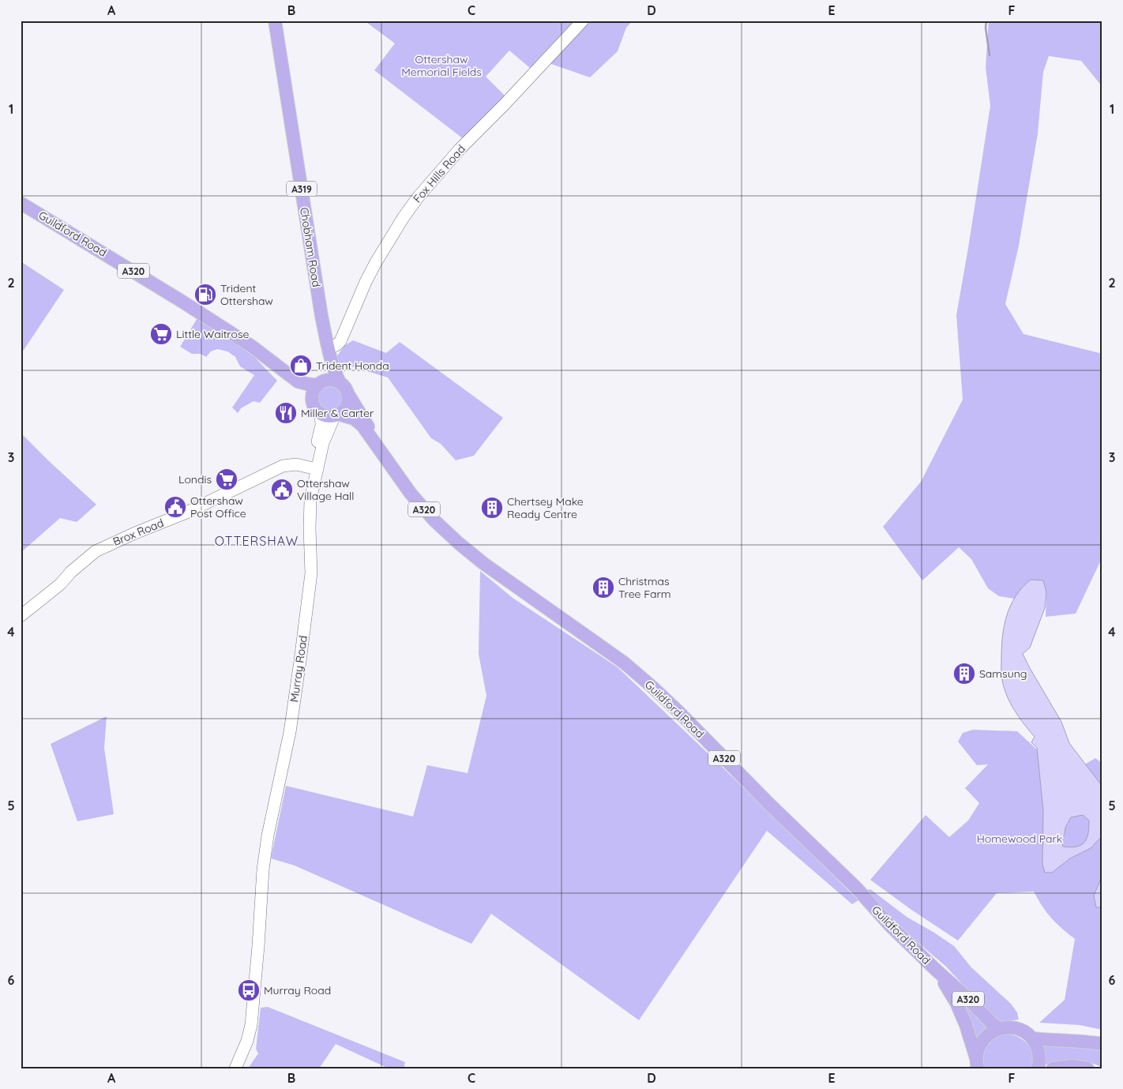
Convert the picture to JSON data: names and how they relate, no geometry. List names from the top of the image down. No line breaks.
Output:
{"streets":{"main road":["A319","Guildford Road","Chobham Road","A320"],"street":["Fox Hills Road","Brox Road","Murray Road"]},"crossings":[["Fox Hills Road","Chobham Road"],["Guildford Road","Chobham Road"],["Guildford Road","A320"],["Guildford Road","Murray Road"],["Chobham Road","Murray Road"],["Brox Road","Murray Road"]],"districts":["OTTERSHAW"],"parks":["Ottershaw Memorial Fields","Homewood Park"],"places":{"fuel station":["Trident Ottershaw"],"supermarket":["Little Waitrose","Londis"],"shop":["Trident Honda"],"restaurant":["Miller & Carter"],"public building":["Ottershaw Village Hall","Ottershaw Post Office"],"building":["Chertsey Make Ready Centre","Christmas Tree Farm","Samsung"],"bus stop":["Murray Road"]},"grid":{"columns":["A","B","C","D","E","F"],"rows":["1","2","3","4","5","6"]}}
